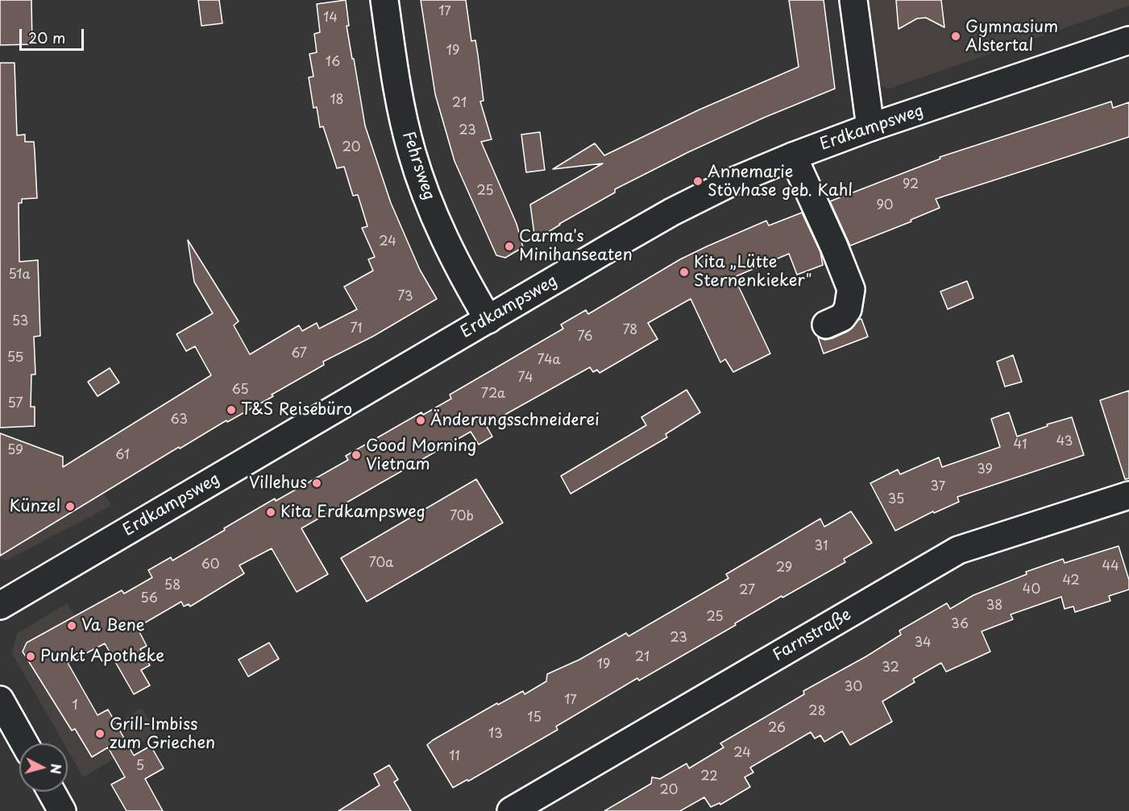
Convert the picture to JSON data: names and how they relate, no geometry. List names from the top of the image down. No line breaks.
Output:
{"streets":{"main road":["Erdkampsweg","Fehrsweg","Farnstraße"]},"crossings":[["Erdkampsweg","Fehrsweg"]],"places":["Gymnasium Alstertal","Annemarie Stövhase geb. Kahl","Carma's Minihanseaten","Kita „Lütte Sternenkieker\"","T&S Reisebüro","Änderungsschneiderei","Good Morning Vietnam","Villehus","Künzel","Kita Erdkampsweg","Va Bene","Punkt Apotheke","Grill-Imbiss zum Griechen"],"house_numbers":["17","14","19","16","18","21","23","20","92","25","90","24","51a","73","53","71","78","76","67","55","74a","74","65","72a","57","63","43","41","59","61","39","37","35","70b","31","70a","60","44","29","42","58","40","27","56","38","25","36","23","34","21","19","32","30","17","1","28","15","26","13","24","11","5","22","20"],"scale_bar":"20 m","north":"right"}
